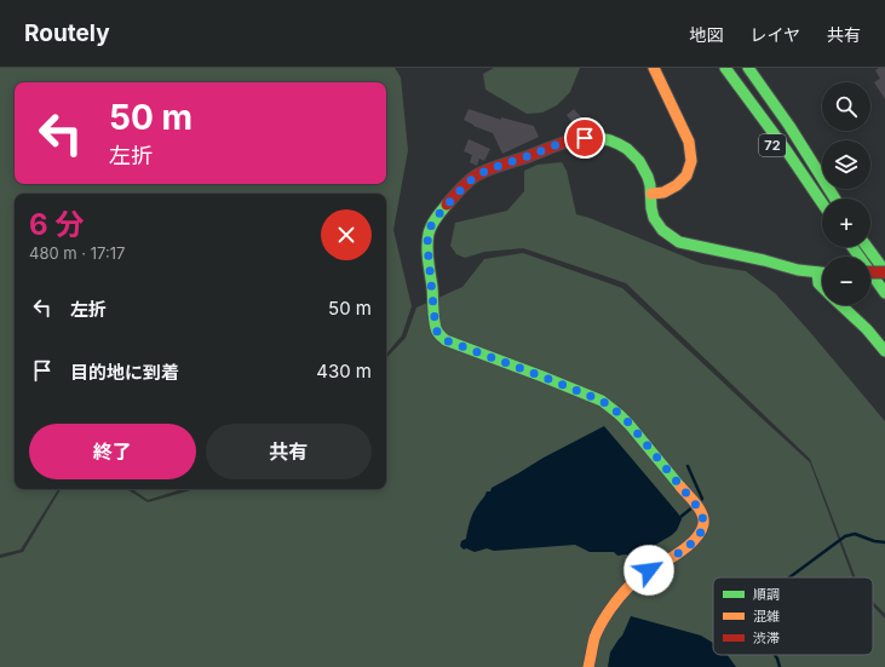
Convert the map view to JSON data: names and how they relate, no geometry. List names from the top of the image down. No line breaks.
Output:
{"streets":{"main road":["72"]},"legend":["順調","混雑","渋滞"],"page":{"header":"Routely","nav":["地図","レイヤ","共有"],"map_buttons":["+","−"],"turn":["50 m","左折"],"heading":["6 分","480 m · 17:17"],"list":[{"name":"左折","value":"50 m"},{"name":"目的地に到着","value":"430 m"}],"buttons":["終了","共有"]}}
